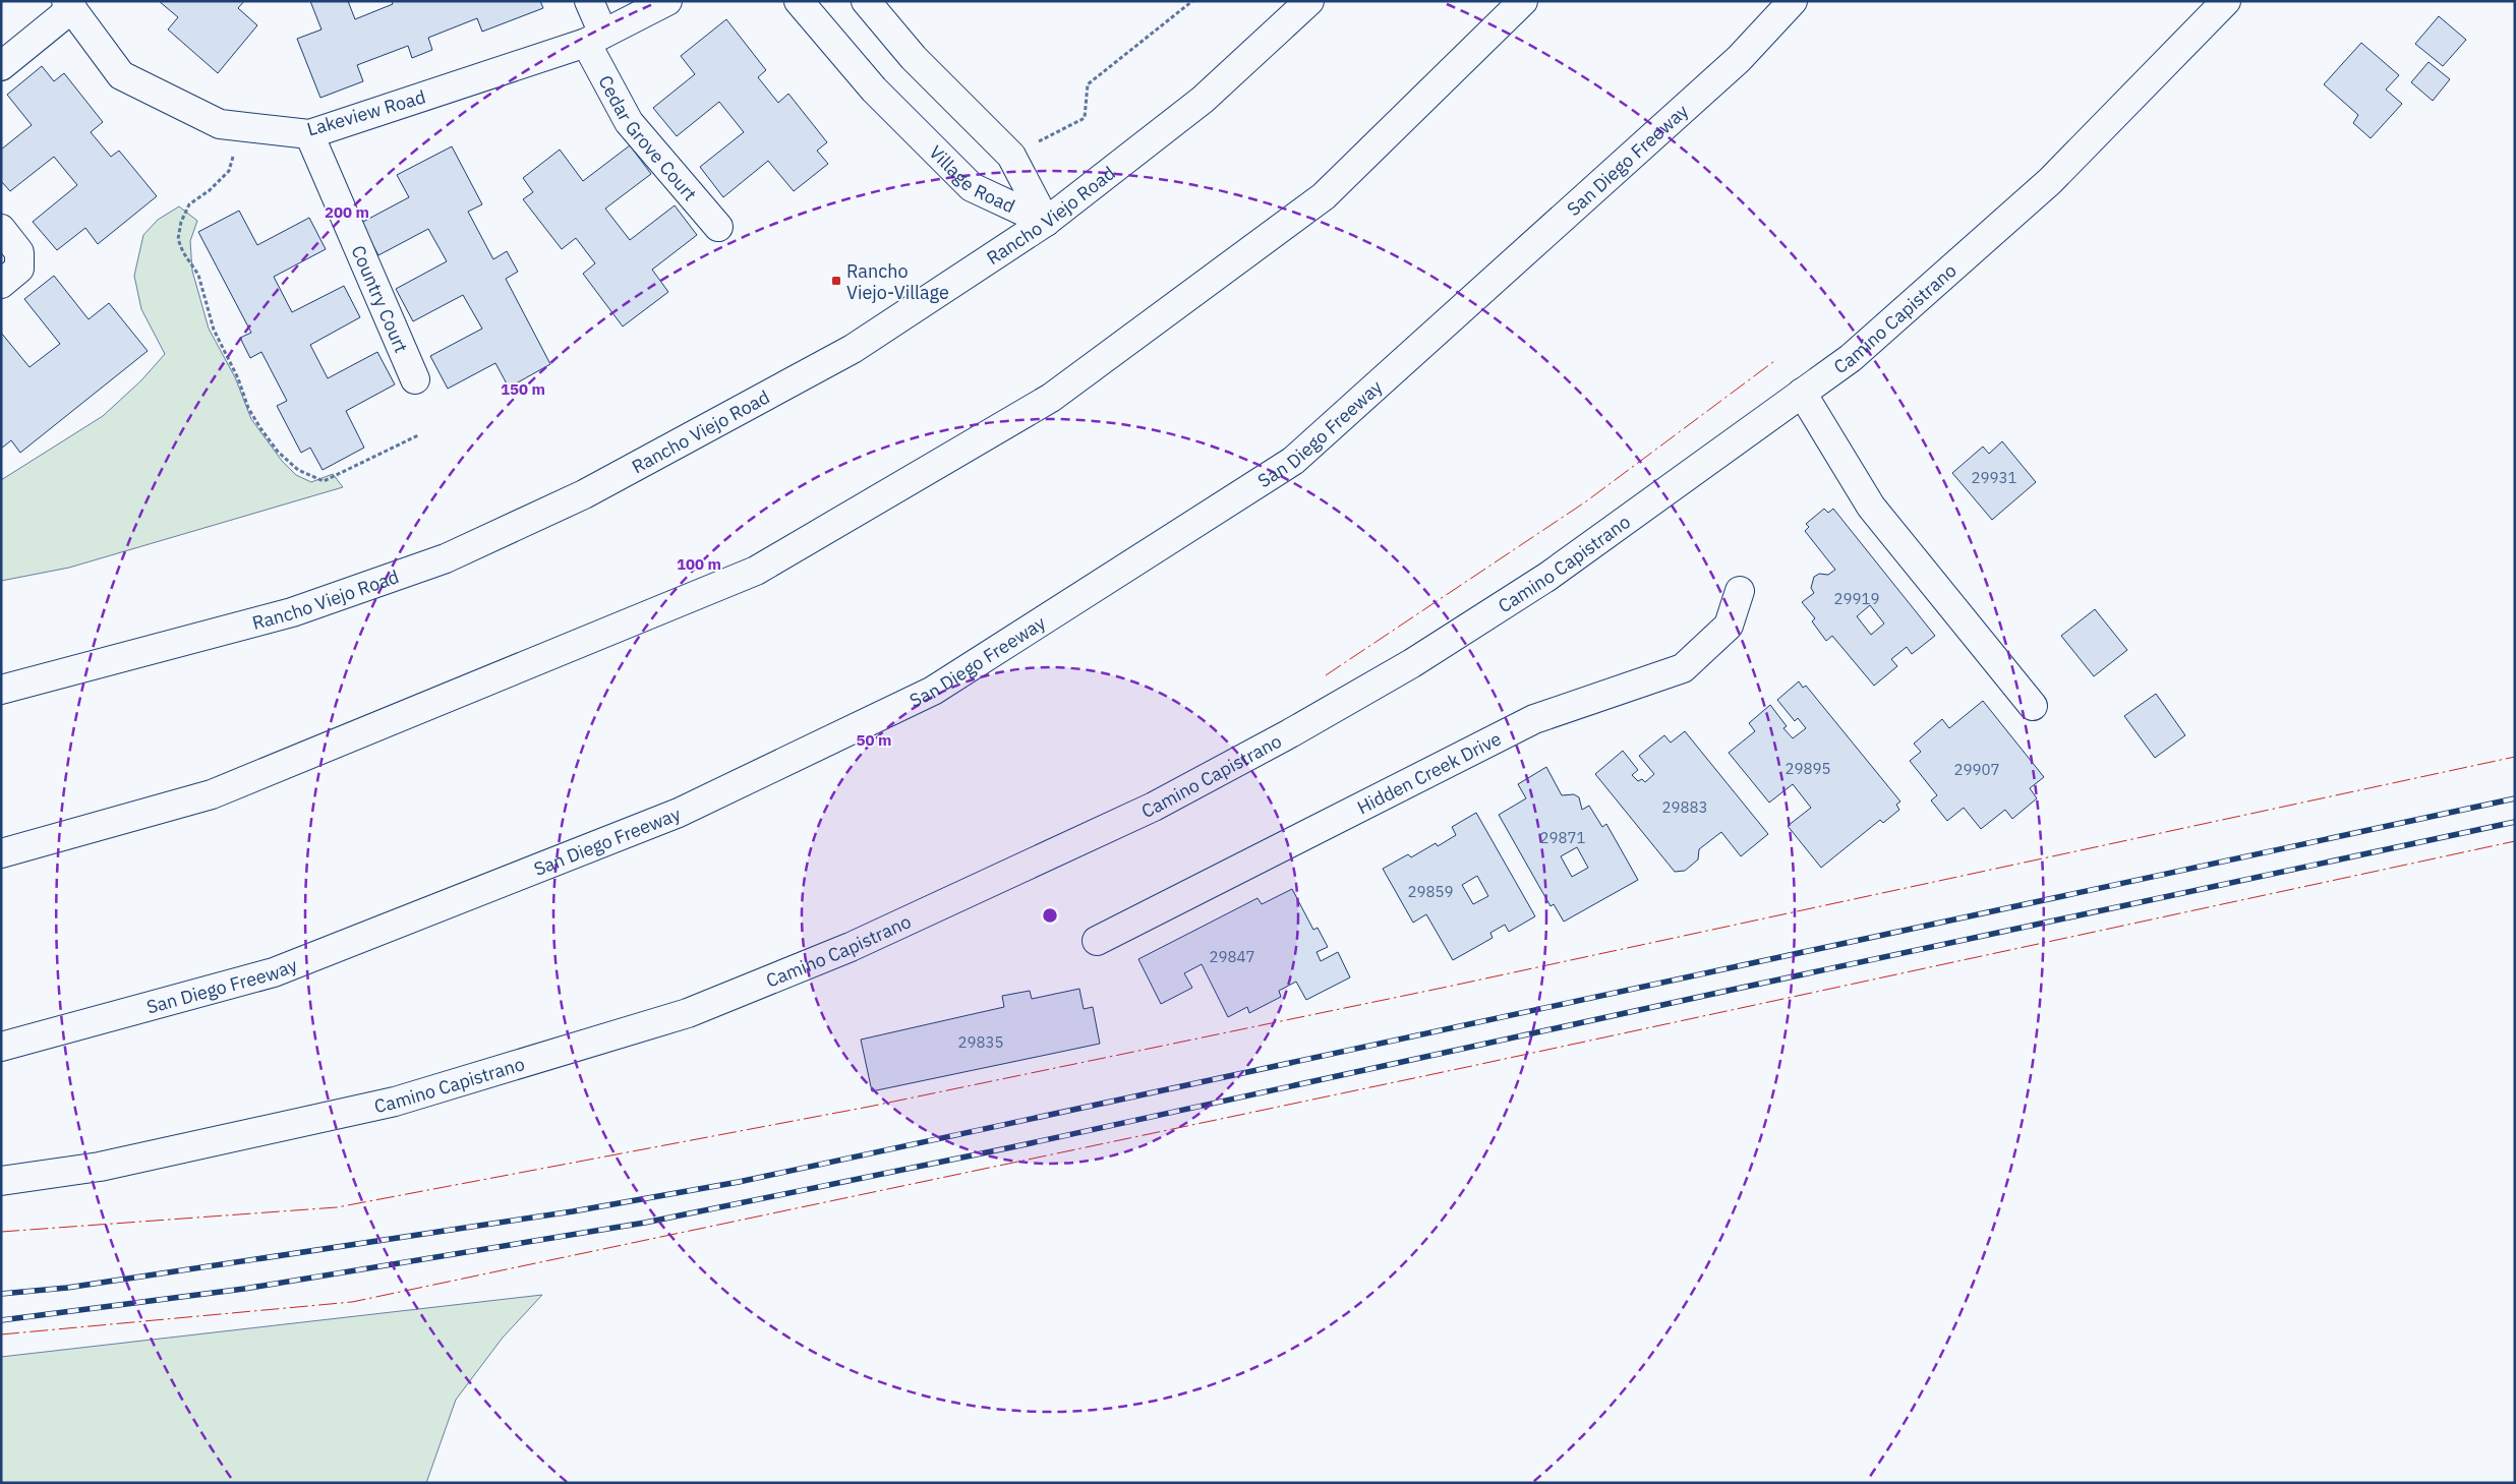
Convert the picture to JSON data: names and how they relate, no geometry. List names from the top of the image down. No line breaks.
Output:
{"streets":{"main road":["Lakeview Road","Cedar Grove Court","San Diego Freeway","Village Road","Rancho Viejo Road","Country Court","Camino Capistrano","Hidden Creek Drive"]},"crossings":[["Lakeview Road","Cedar Grove Court"],["Lakeview Road","Country Court"],["Village Road","Rancho Viejo Road"]],"places":{"transit":["Rancho Viejo-Village"]},"house_numbers":["29931","29919","29895","29907","29883","29871","29859","29847","29835"],"rings":["200 m","150 m","100 m","50 m"]}
